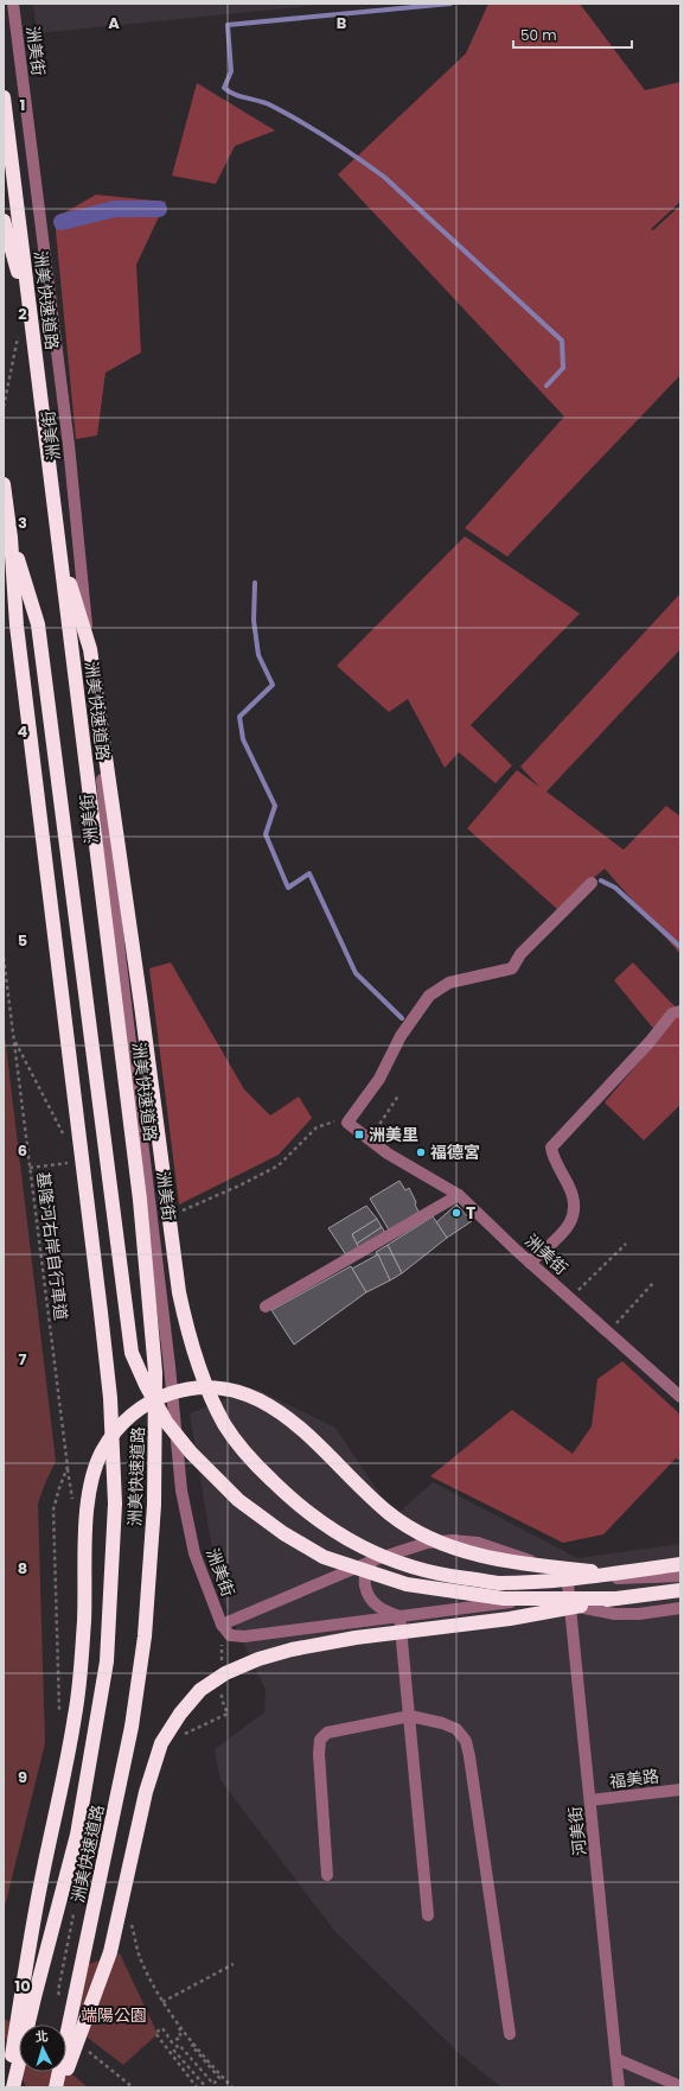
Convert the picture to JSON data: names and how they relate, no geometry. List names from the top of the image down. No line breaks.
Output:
{"streets":{"highway":["洲美快速道路"],"street":["洲美街","福美路","河美街"],"path":["基隆河右岸自行車道"]},"crossings":[["洲美街","河美街"],["福美路","河美街"]],"parks":["端陽公園"],"places":{"transit":["洲美里"],"other":["福德宮","T"]},"scale_bar":"50 m","north":"top","grid":{"columns":["A","B"],"rows":["1","2","3","4","5","6","7","8","9","10"]}}
